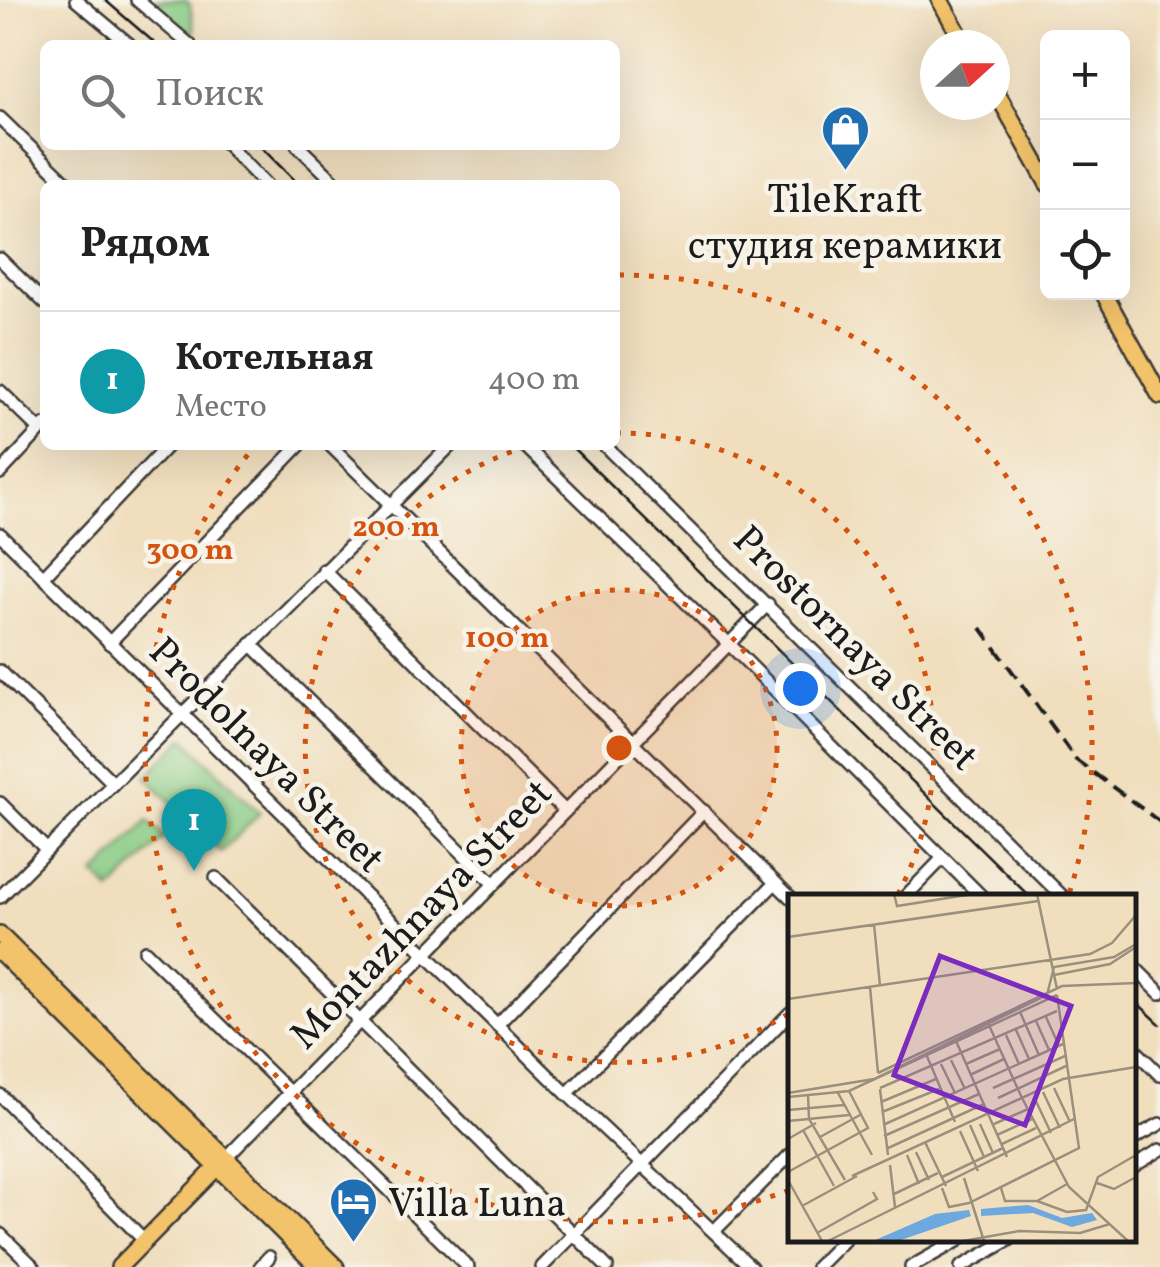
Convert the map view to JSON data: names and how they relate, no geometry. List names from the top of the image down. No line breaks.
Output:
{"streets":{"main road":["Montazhnaya Street"],"street":["Prostornaya Street","Prodolnaya Street"]},"crossings":[["Prostornaya Street","Montazhnaya Street"],["Prodolnaya Street","Montazhnaya Street"]],"places":{"shop":["TileKraft студия керамики"],"hotel":["Villa Luna"]},"north":"right","page":{"map_buttons":["+","−"],"search":"Поиск","heading":"Рядом","list":[{"mark":"1","name":"Котельная","note":"Место","value":"400 m"}],"pins":"1"},"rings":["200 m","300 m","100 m"]}
